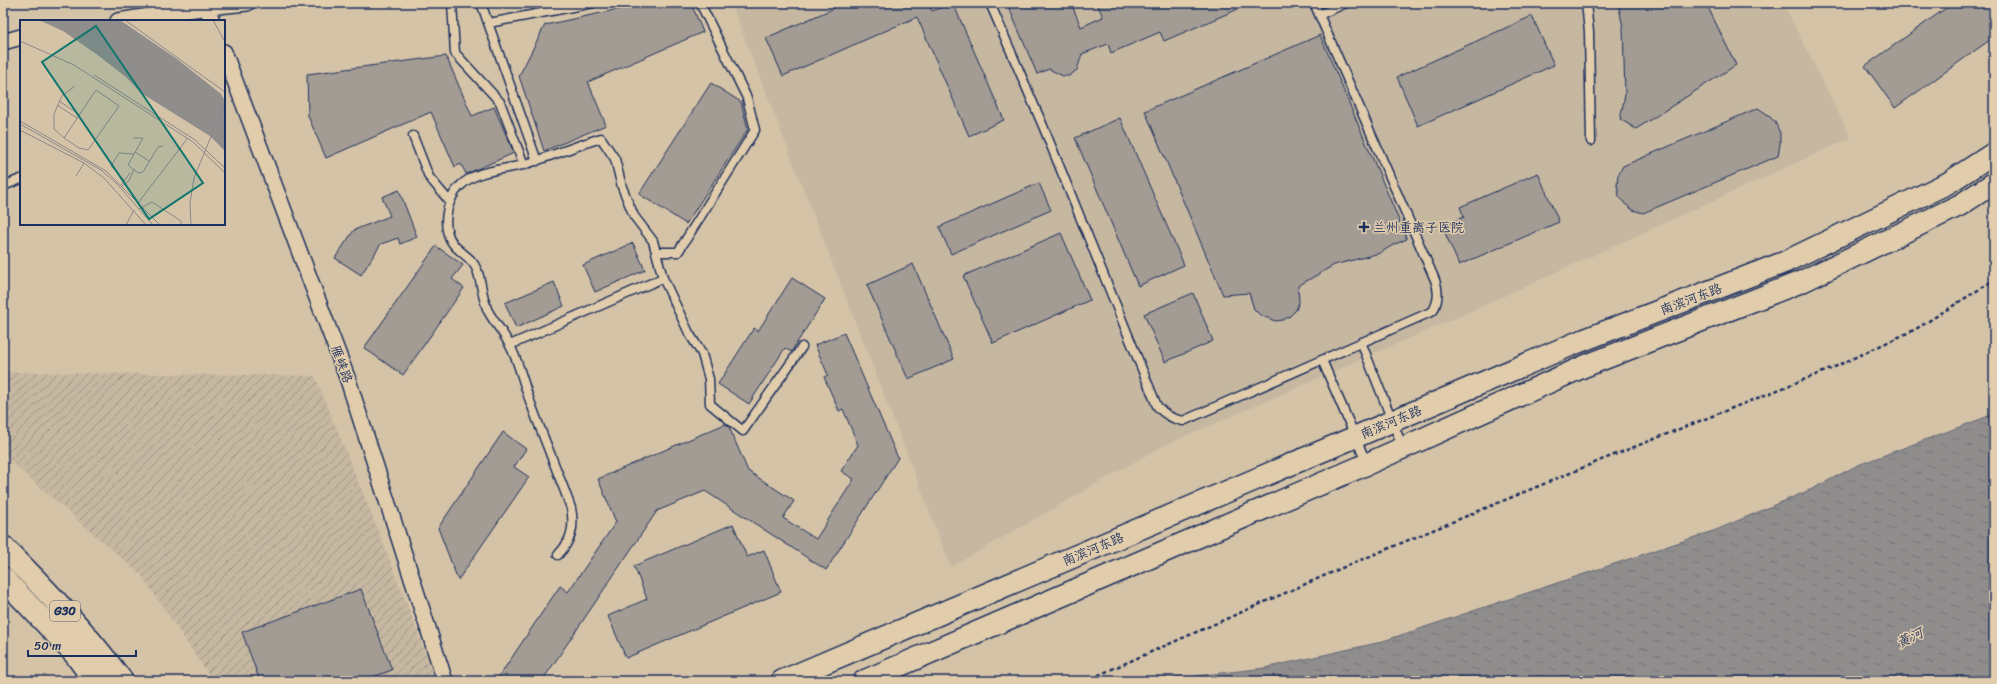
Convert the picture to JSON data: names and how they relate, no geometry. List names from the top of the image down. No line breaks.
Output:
{"streets":{"highway":["G30"],"main road":["南滨河东路"],"street":["雁峡路"]},"water":["黄河"],"places":{"health":["兰州重离子医院"]},"scale_bar":"50 m"}
